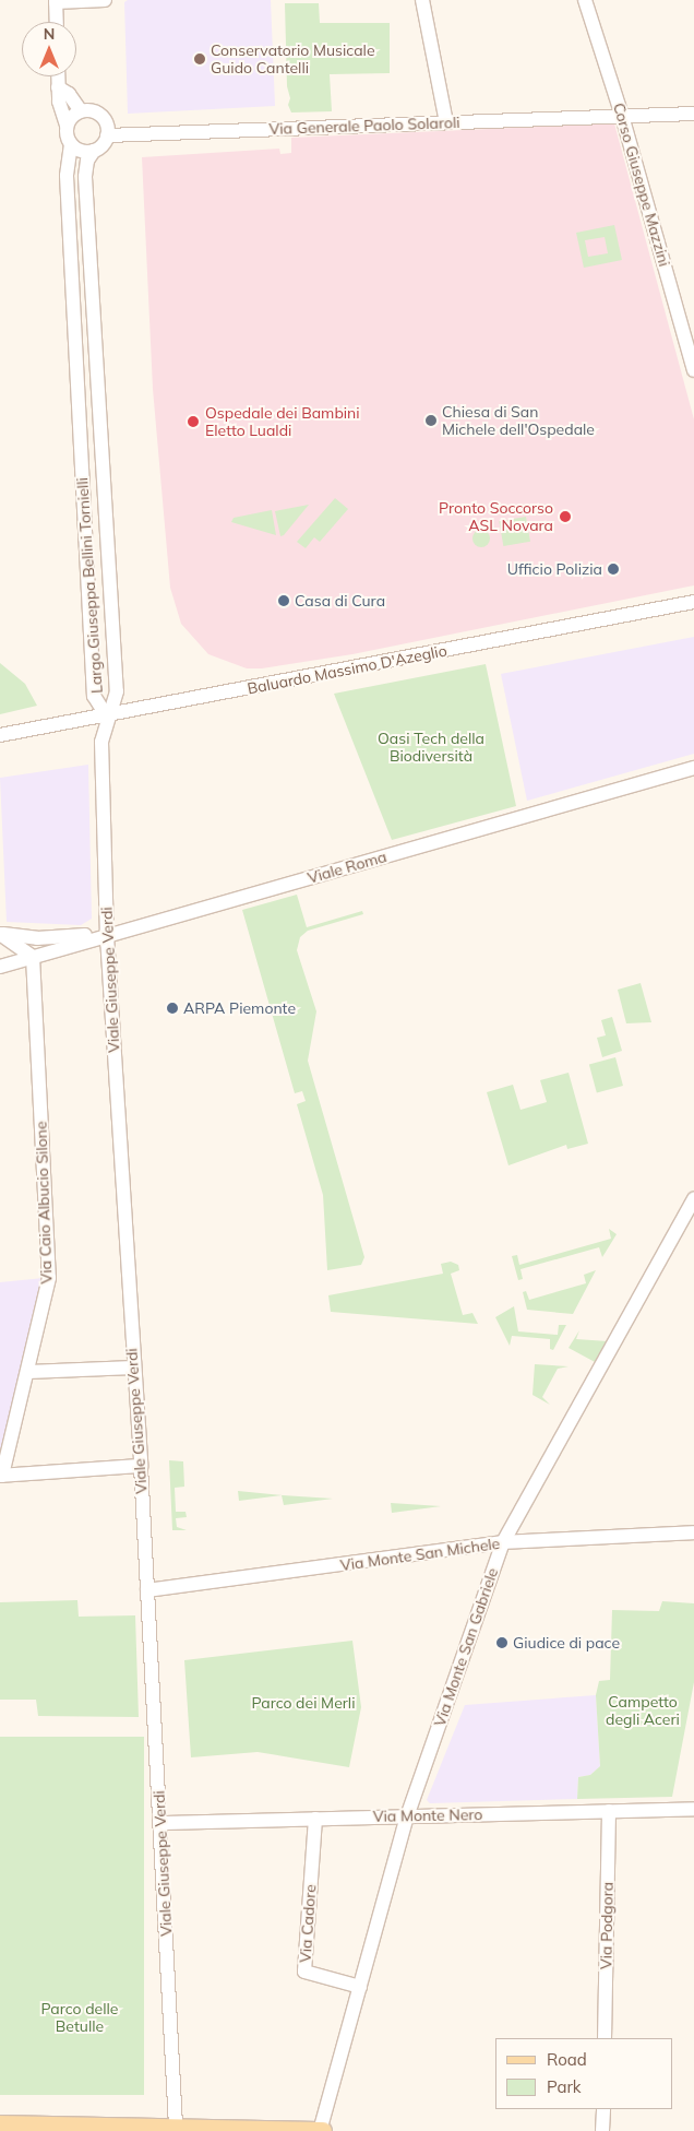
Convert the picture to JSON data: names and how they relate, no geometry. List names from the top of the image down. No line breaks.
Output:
{"streets":{"street":["Via Generale Paolo Solaroli","Corso Giuseppe Mazzini","Largo Giuseppa Bellini Tornielli","Baluardo Massimo D'Azeglio","Viale Roma","Viale Giuseppe Verdi","Via Caio Albucio Silone","Via Monte San Michele","Via Monte San Gabriele","Via Monte Nero","Via Cadore","Via Podgora"]},"crossings":[["Via Generale Paolo Solaroli","Corso Giuseppe Mazzini"],["Via Generale Paolo Solaroli","Largo Giuseppa Bellini Tornielli"],["Largo Giuseppa Bellini Tornielli","Baluardo Massimo D'Azeglio"],["Largo Giuseppa Bellini Tornielli","Viale Giuseppe Verdi"],["Baluardo Massimo D'Azeglio","Viale Giuseppe Verdi"],["Viale Roma","Viale Giuseppe Verdi"],["Viale Roma","Via Caio Albucio Silone"],["Viale Giuseppe Verdi","Via Monte San Michele"],["Viale Giuseppe Verdi","Via Monte Nero"],["Via Monte San Michele","Via Monte San Gabriele"],["Via Monte San Gabriele","Via Monte Nero"],["Via Monte San Gabriele","Via Cadore"],["Via Monte Nero","Via Cadore"],["Via Monte Nero","Via Podgora"]],"parks":["Oasi Tech della Biodiversità","Campetto degli Aceri","Parco dei Merli","Parco delle Betulle"],"places":["Conservatorio Musicale Guido Cantelli","Chiesa di San Michele dell'Ospedale","Ospedale dei Bambini Eletto Lualdi","Pronto Soccorso ASL Novara","Ufficio Polizia","Casa di Cura","ARPA Piemonte","Giudice di pace"],"legend":["Road","Park"],"north":"top"}
